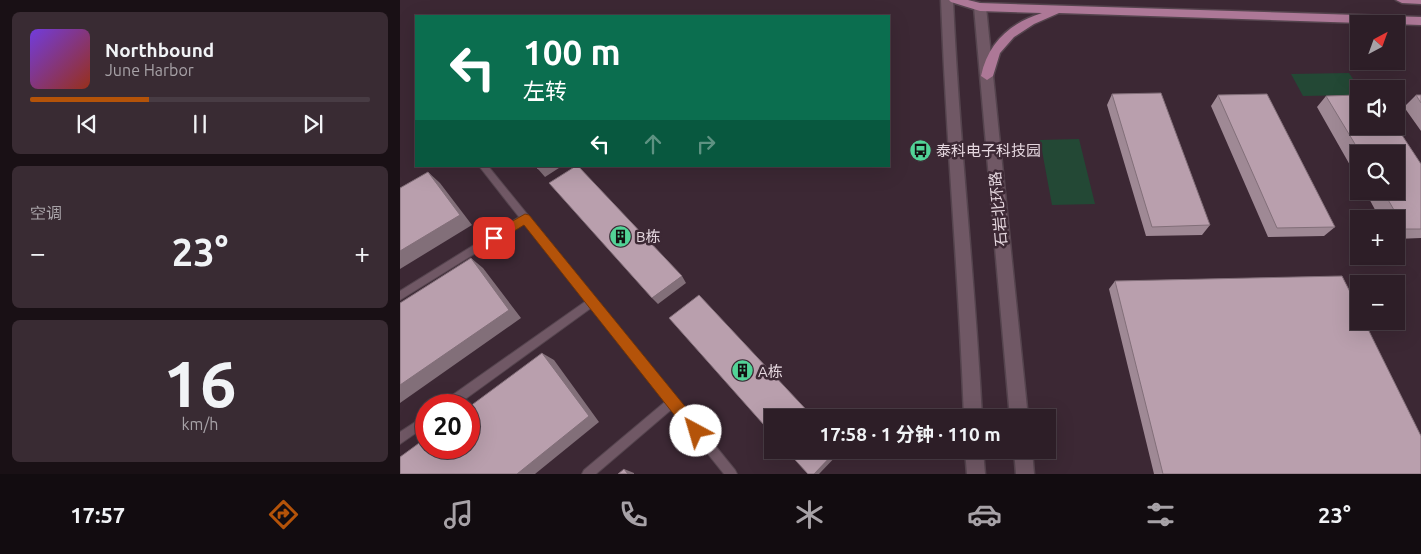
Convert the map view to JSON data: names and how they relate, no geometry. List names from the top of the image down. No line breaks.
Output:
{"streets":{"main road":["石岩北环路"]},"places":{"bus stop":["泰科电子科技园"],"building":["B栋","A栋"]},"north":"top right","page":{"map_buttons":["+","−"],"turn":["100 m","左转"],"song":["Northbound","June Harbor"],"tile":["空调",["16","km/h"]],"heat":["−","23°","+"],"limit":"20","trip":"17:58 · 1 分钟 · 110 m","tabs":["17:57","23°"]}}
